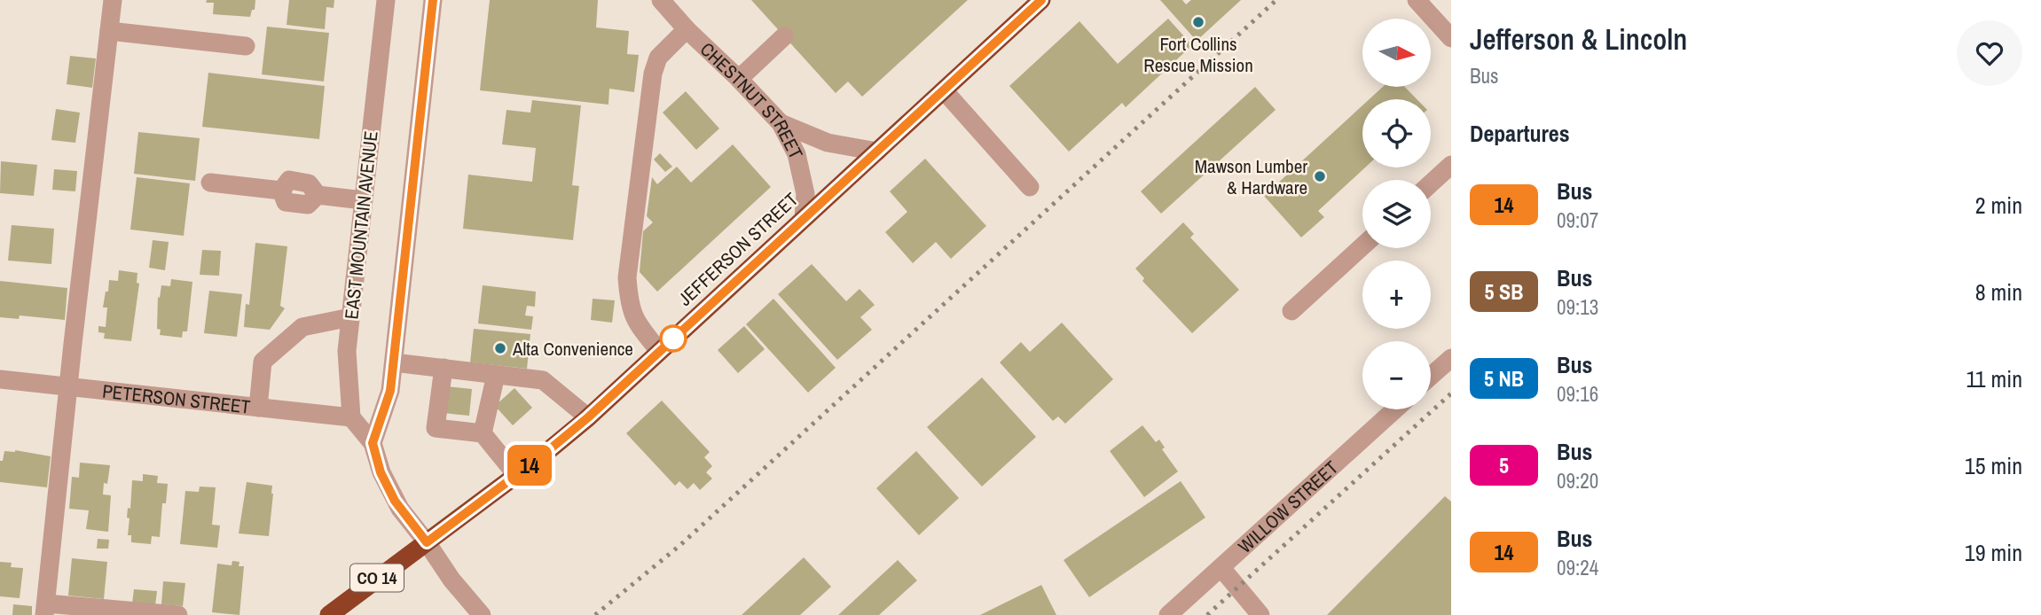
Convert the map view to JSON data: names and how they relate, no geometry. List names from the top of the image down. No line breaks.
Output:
{"streets":{"highway":["JEFFERSON STREET","CO 14"],"street":["CHESTNUT STREET","EAST MOUNTAIN AVENUE","PETERSON STREET","WILLOW STREET"]},"crossings":[["CHESTNUT STREET","JEFFERSON STREET"],["EAST MOUNTAIN AVENUE","PETERSON STREET"],["JEFFERSON STREET","CO 14"]],"places":["Fort Collins Rescue Mission","Mawson Lumber & Hardware","Alta Convenience"],"lines":["bus line 14"],"north":"right","page":{"on_map":"14","heading":[["Jefferson & Lincoln","Bus"],"Departures"],"map_buttons":["+","−"],"list":[{"mark":"14","name":"Bus","note":"09:07","value":"2 min"},{"mark":"5 SB","name":"Bus","note":"09:13","value":"8 min"},{"mark":"5 NB","name":"Bus","note":"09:16","value":"11 min"},{"mark":"5","name":"Bus","note":"09:20","value":"15 min"},{"mark":"14","name":"Bus","note":"09:24","value":"19 min"}]}}
